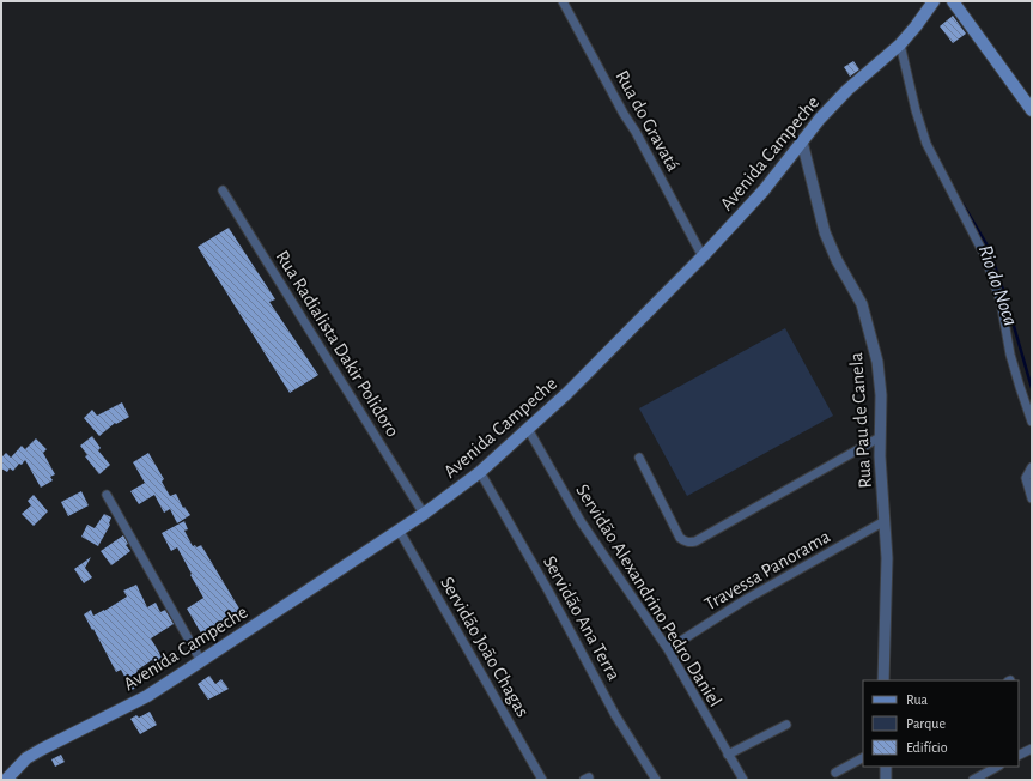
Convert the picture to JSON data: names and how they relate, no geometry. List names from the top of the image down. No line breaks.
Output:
{"streets":{"main road":["Avenida Campeche"],"street":["Rua do Gravatá","Rua Radialista Dakir Polidoro","Rua Pau de Canela","Travessa Panorama","Servidão Alexandrino Pedro Daniel","Servidão Ana Terra","Servidão João Chagas"]},"crossings":[["Rua do Gravatá","Avenida Campeche"],["Avenida Campeche","Rua Radialista Dakir Polidoro"],["Avenida Campeche","Rua Pau de Canela"],["Avenida Campeche","Servidão Alexandrino Pedro Daniel"],["Avenida Campeche","Servidão Ana Terra"],["Avenida Campeche","Servidão João Chagas"],["Rua Pau de Canela","Travessa Panorama"],["Travessa Panorama","Servidão Alexandrino Pedro Daniel"]],"water":["Rio do Noca"],"legend":["Rua","Parque","Edifício"]}
